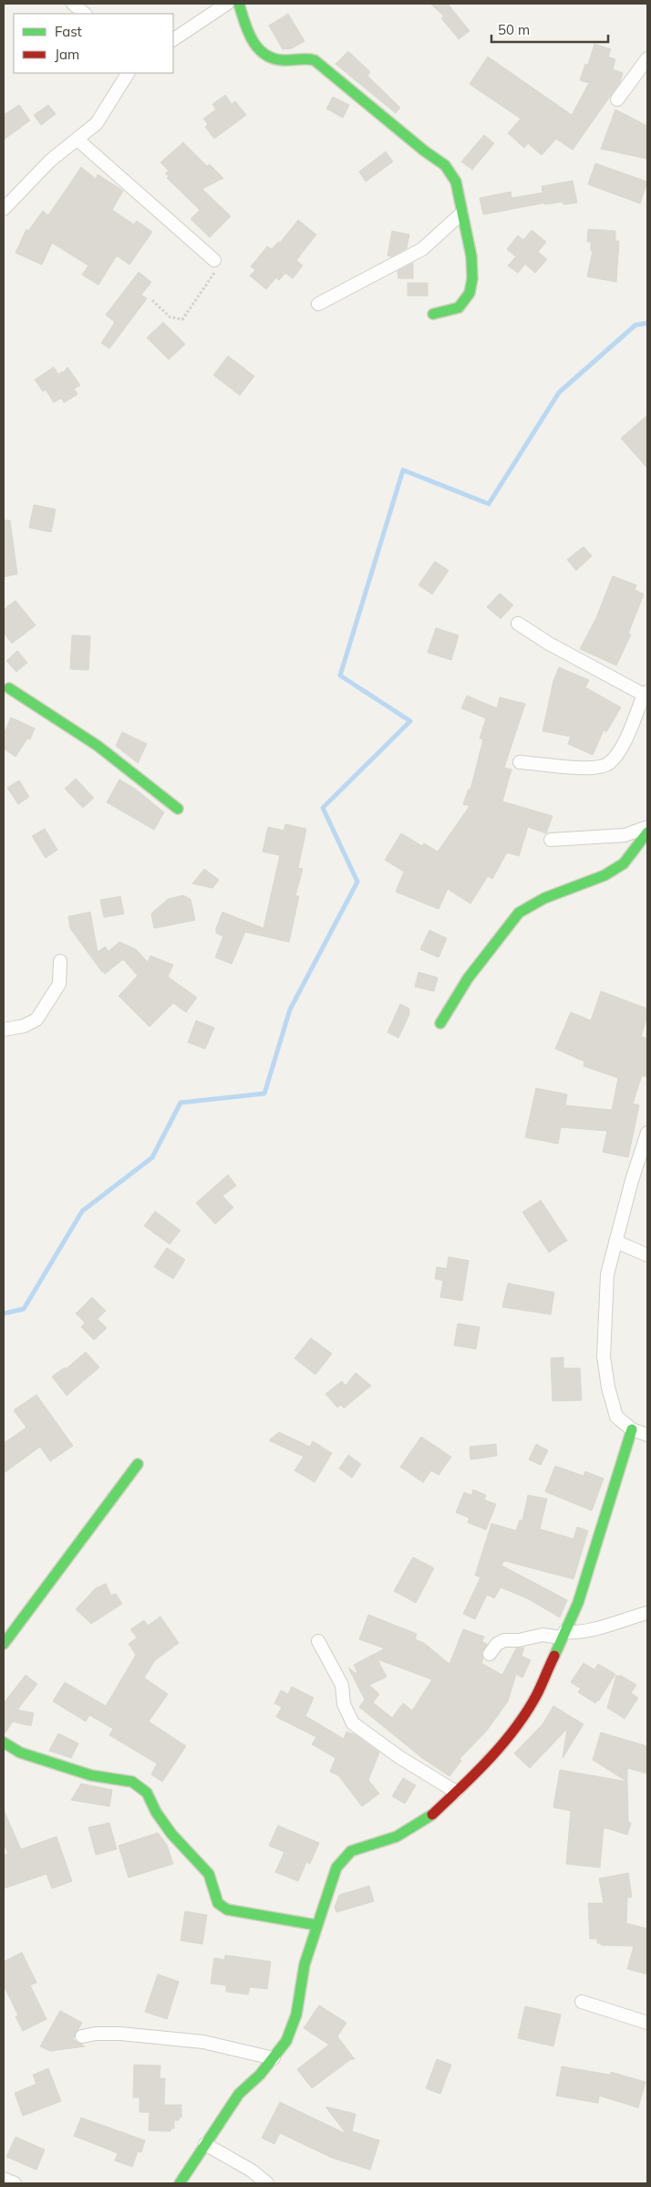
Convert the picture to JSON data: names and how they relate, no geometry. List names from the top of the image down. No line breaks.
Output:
{"legend":["Fast","Jam"],"scale_bar":"50 m"}
